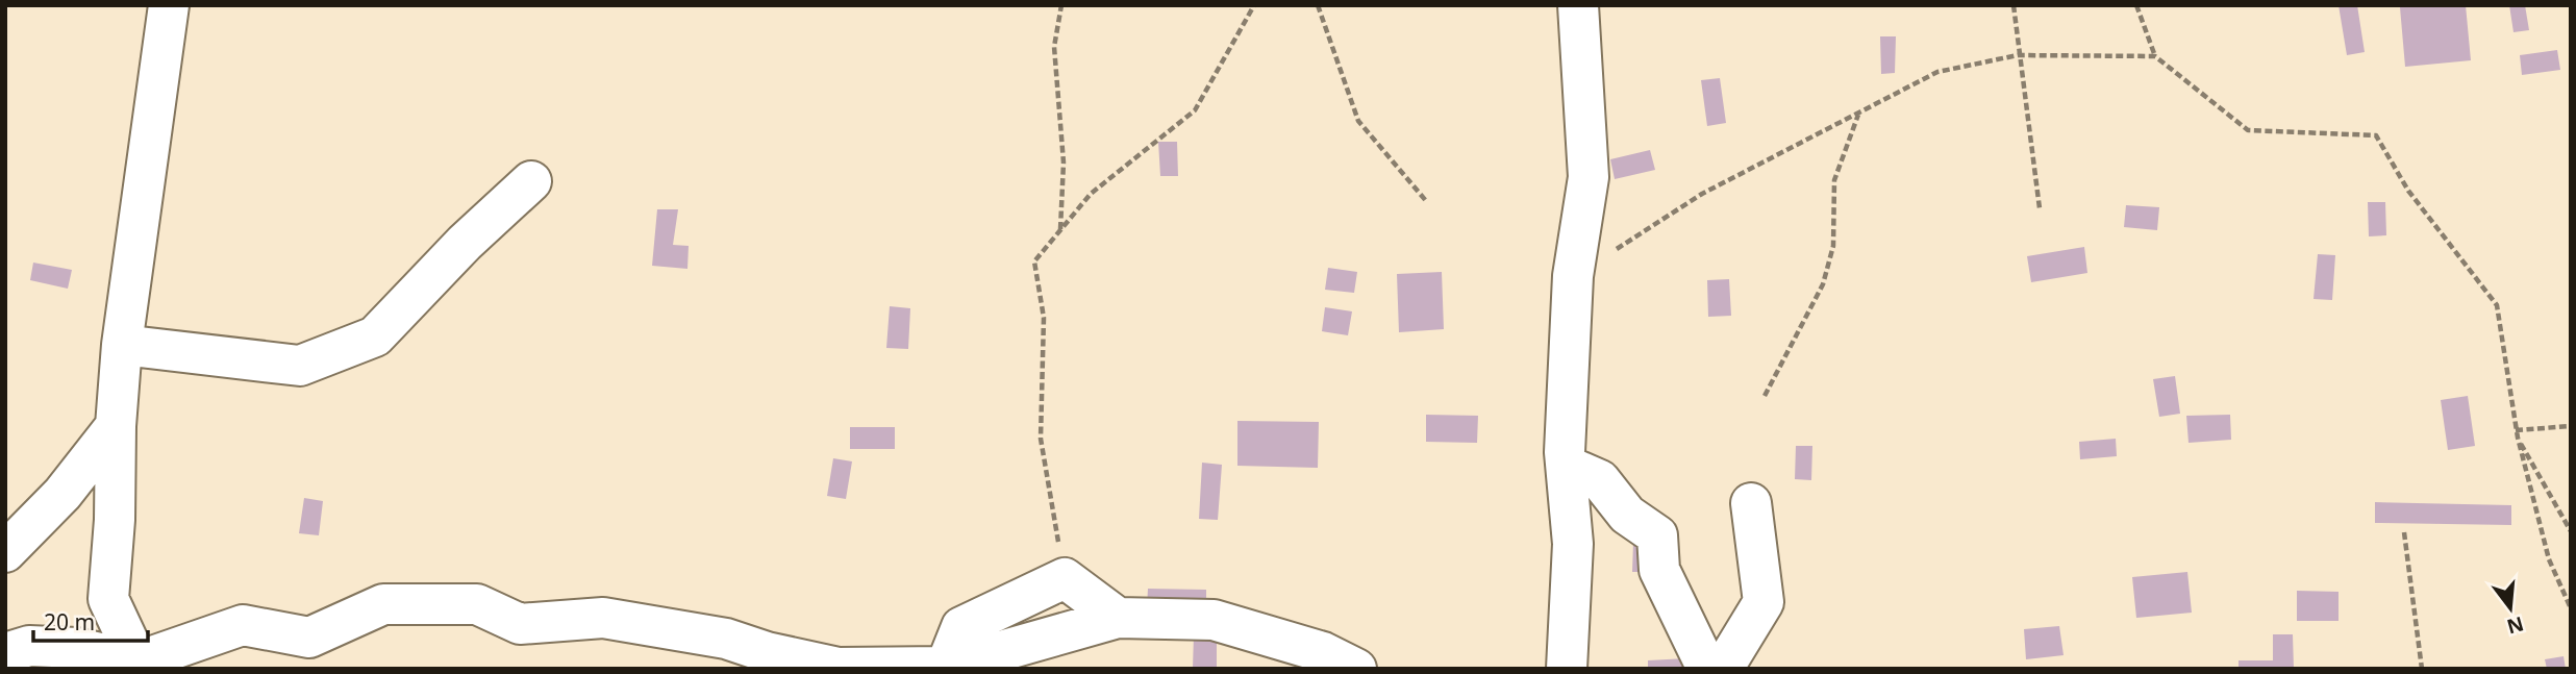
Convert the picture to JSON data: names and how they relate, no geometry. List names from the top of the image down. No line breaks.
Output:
{"scale_bar":"20 m","north":"bottom"}
